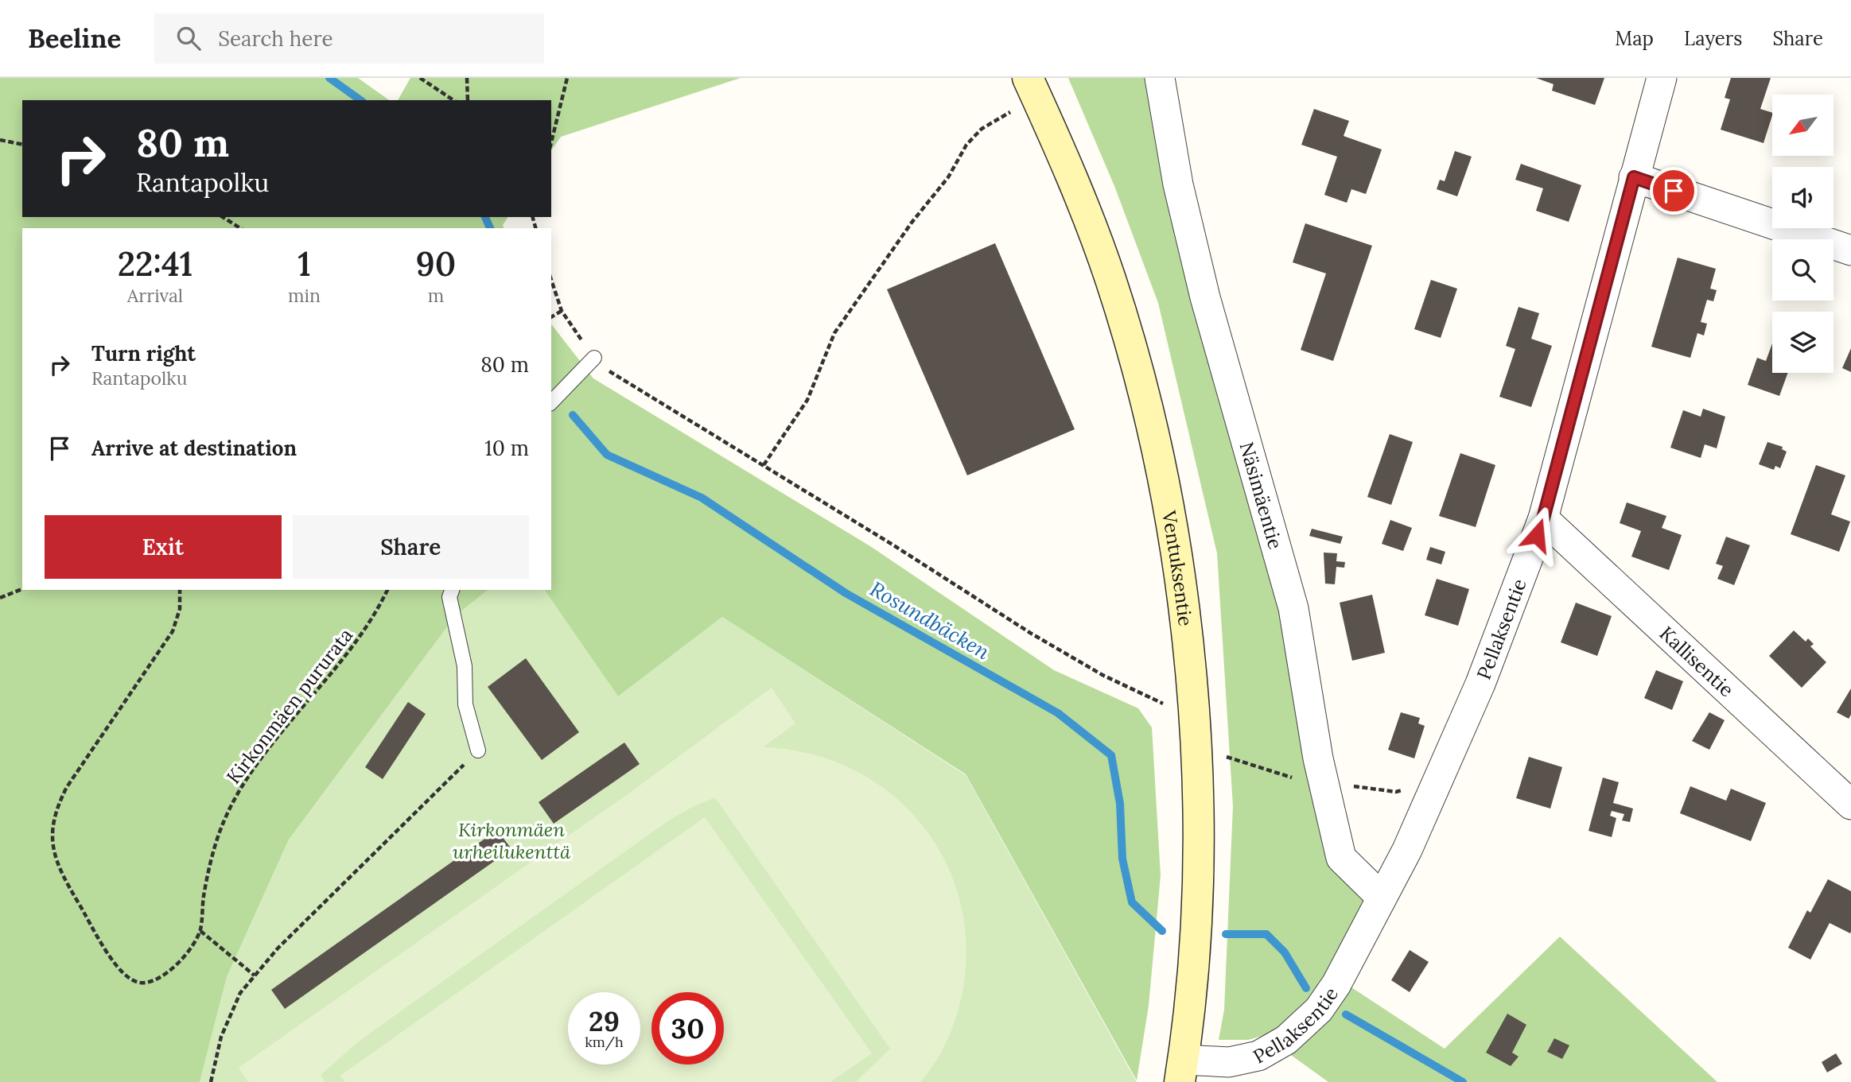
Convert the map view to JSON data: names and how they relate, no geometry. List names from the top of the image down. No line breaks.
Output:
{"streets":{"main road":["Ventuksentie"],"street":["Näsimäentie","Pellaksentie","Kallisentie"],"path":["Kirkonmäen pururata"]},"crossings":[["Näsimäentie","Pellaksentie"],["Ventuksentie","Pellaksentie"],["Pellaksentie","Kallisentie"]],"water":["Rosundbäcken"],"parks":["Kirkonmäen urheilukenttä"],"north":"bottom left","page":{"header":"Beeline","search":"Search here","nav":["Map","Layers","Share"],"turn":["80 m","Rantapolku"],"eta":["22:41","Arrival","1","min","90","m"],"list":[{"name":"Turn right","note":"Rantapolku","value":"80 m"},{"name":"Arrive at destination","value":"10 m"}],"buttons":["Exit","Share"],"speed":"29 km/h","limit":"30"}}
